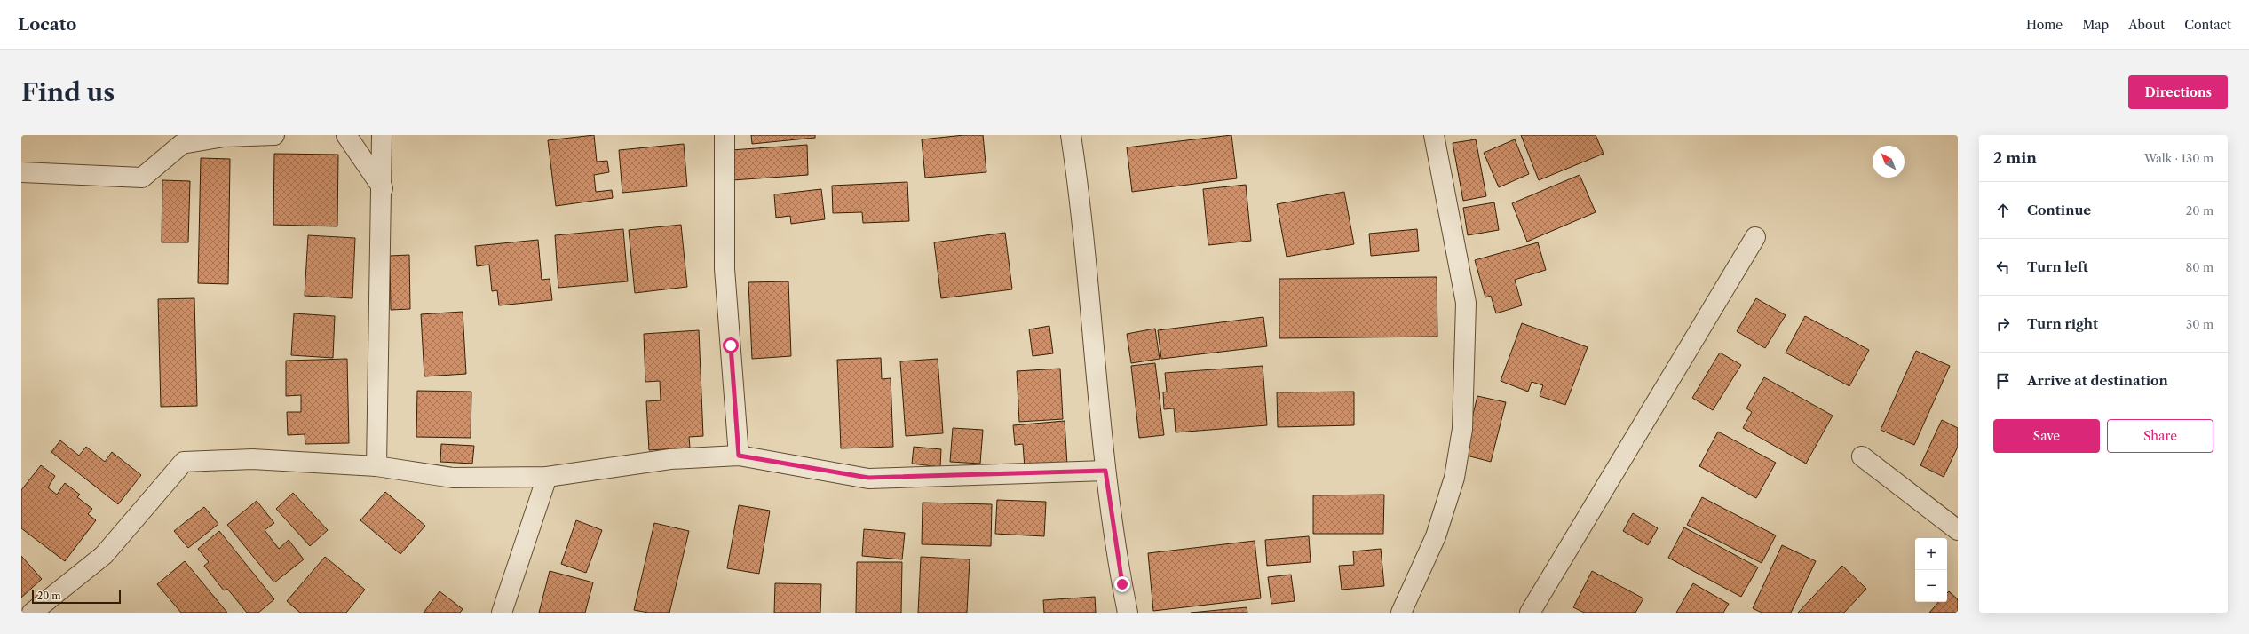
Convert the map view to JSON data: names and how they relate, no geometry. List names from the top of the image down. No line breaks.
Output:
{"scale_bar":"20 m","north":"top left","page":{"header":"Locato","nav":["Home","Map","About","Contact"],"buttons":["Directions",["Save","Share"]],"title":"Find us","heading":["2 min","Walk · 130 m"],"list":[["Continue","20 m"],["Turn left","80 m"],["Turn right","30 m"],"Arrive at destination"],"map_buttons":["+","−"],"scale":"20 m"}}
